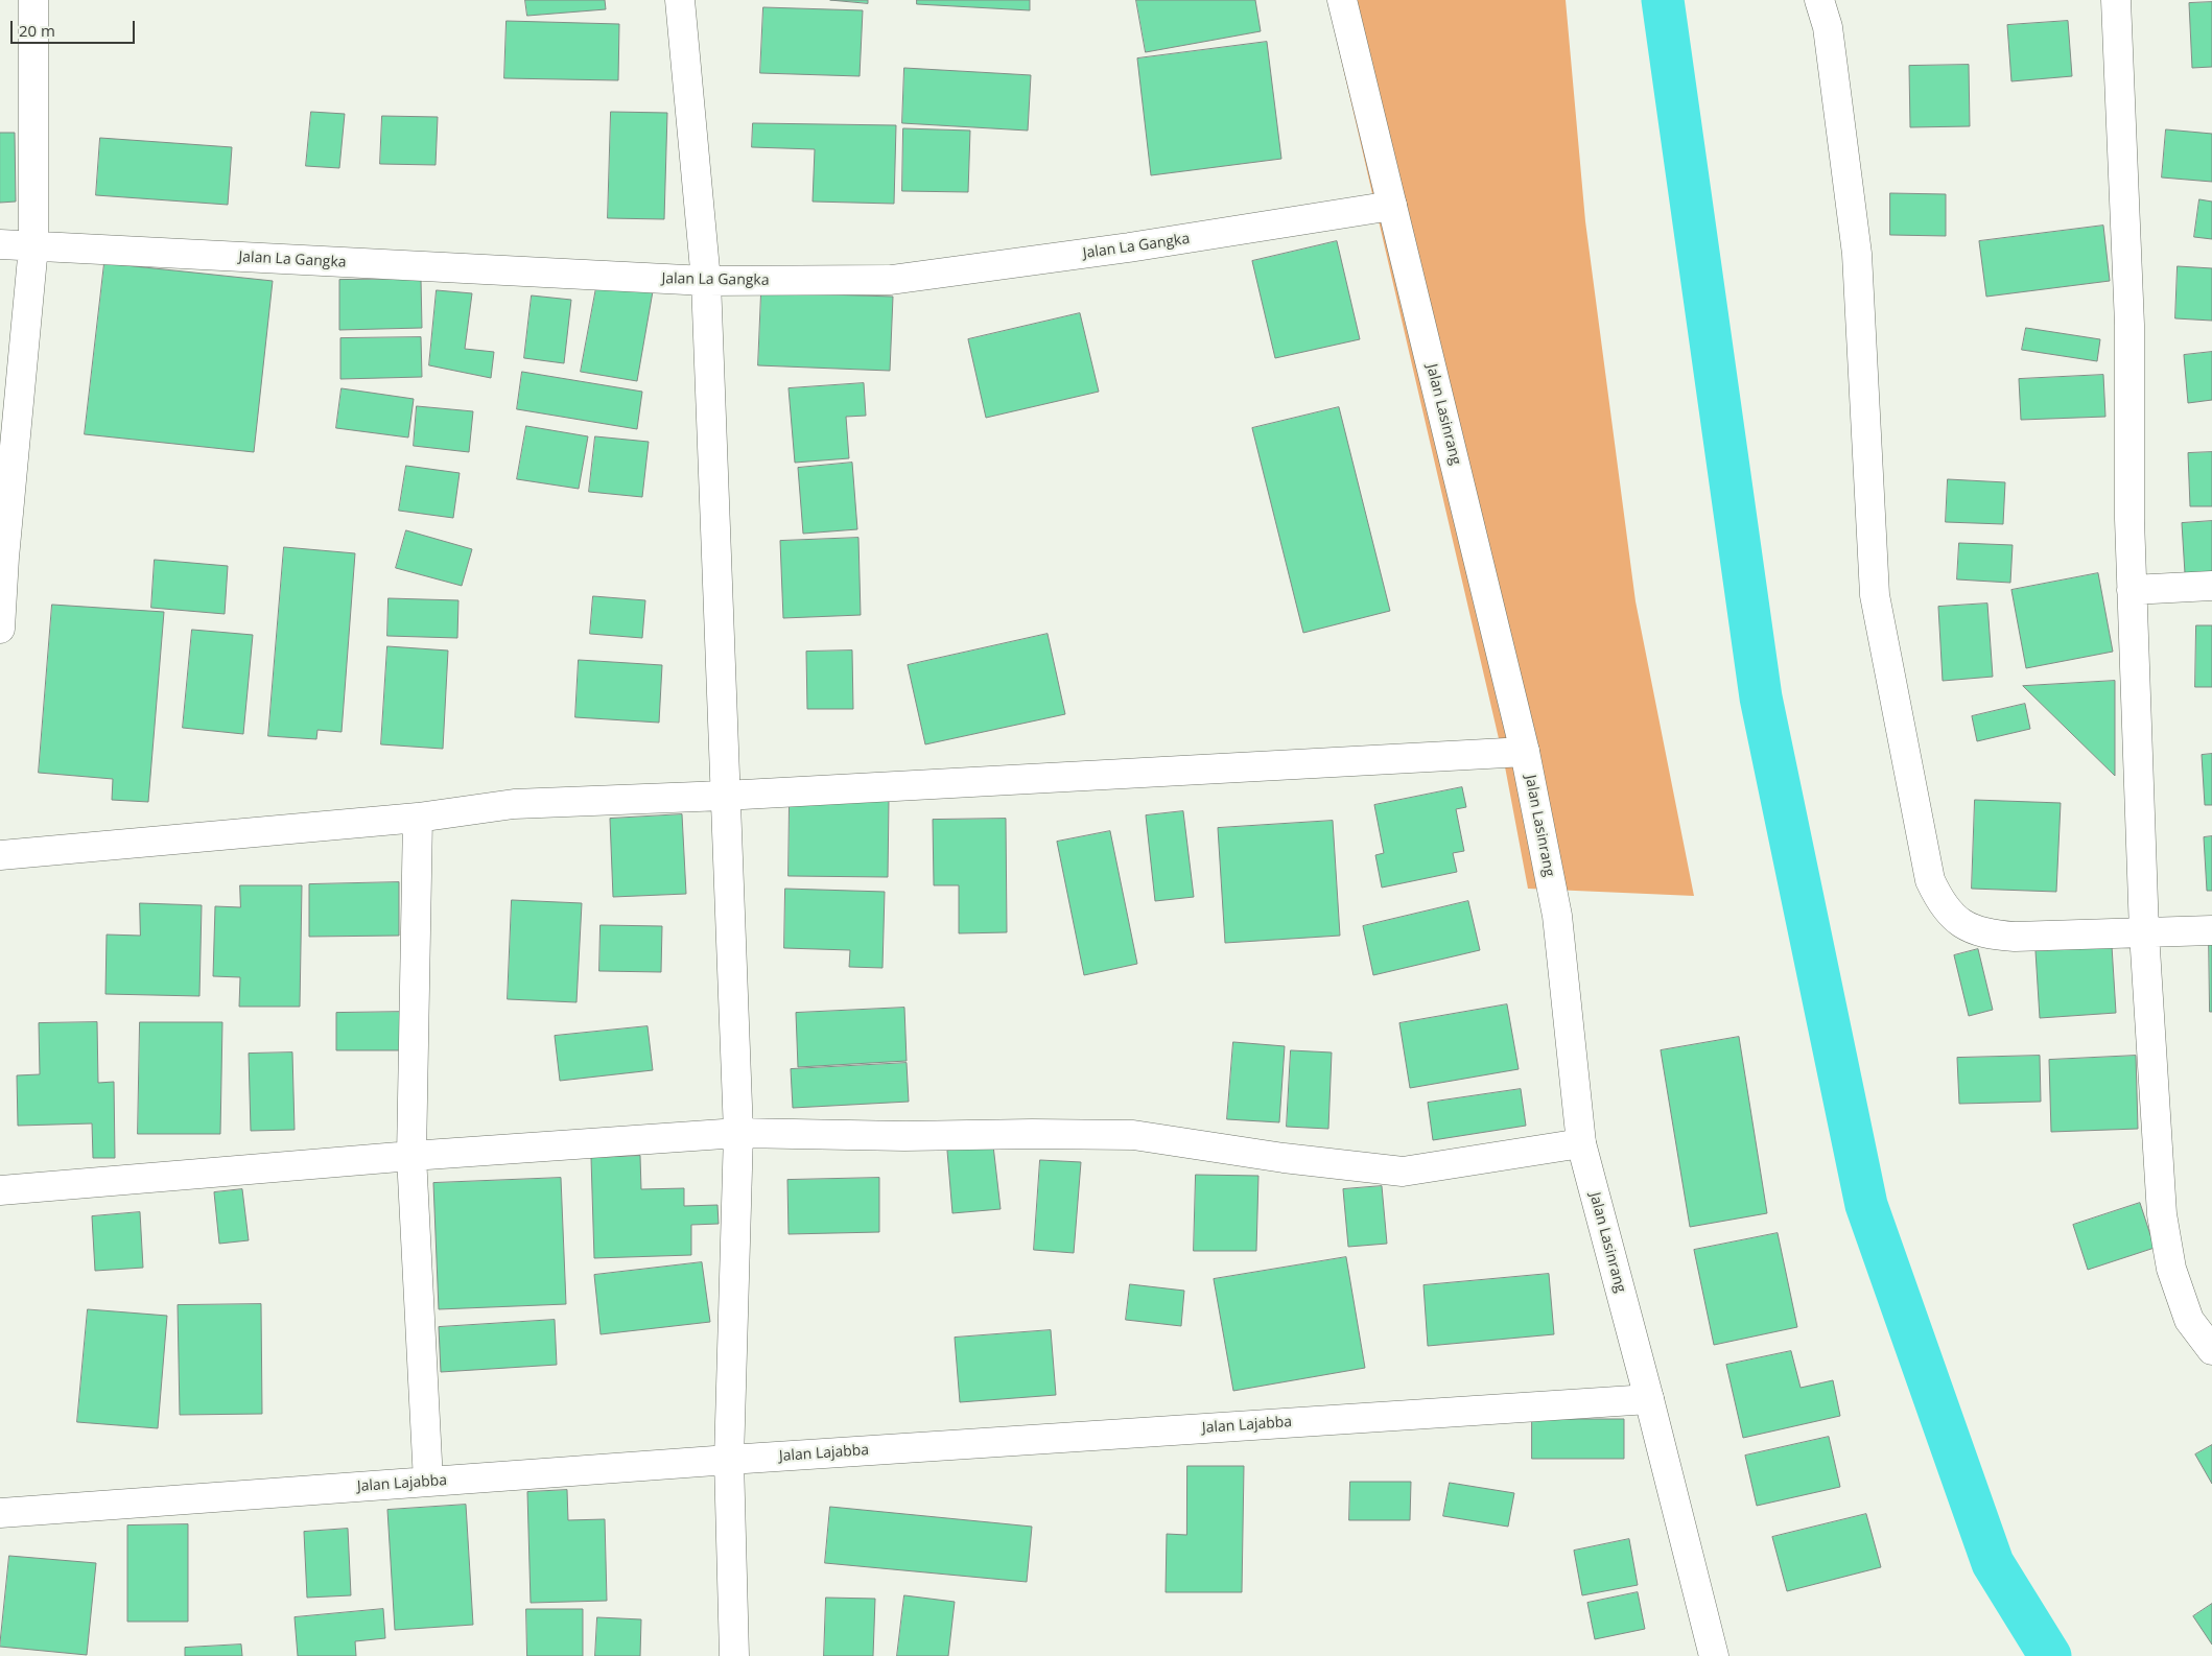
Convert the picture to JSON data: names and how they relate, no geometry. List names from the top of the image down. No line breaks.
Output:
{"streets":{"street":["Jalan La Gangka","Jalan Lasinrang","Jalan Lajabba"]},"crossings":[["Jalan La Gangka","Jalan Lasinrang"],["Jalan Lasinrang","Jalan Lajabba"]],"scale_bar":"20 m"}
